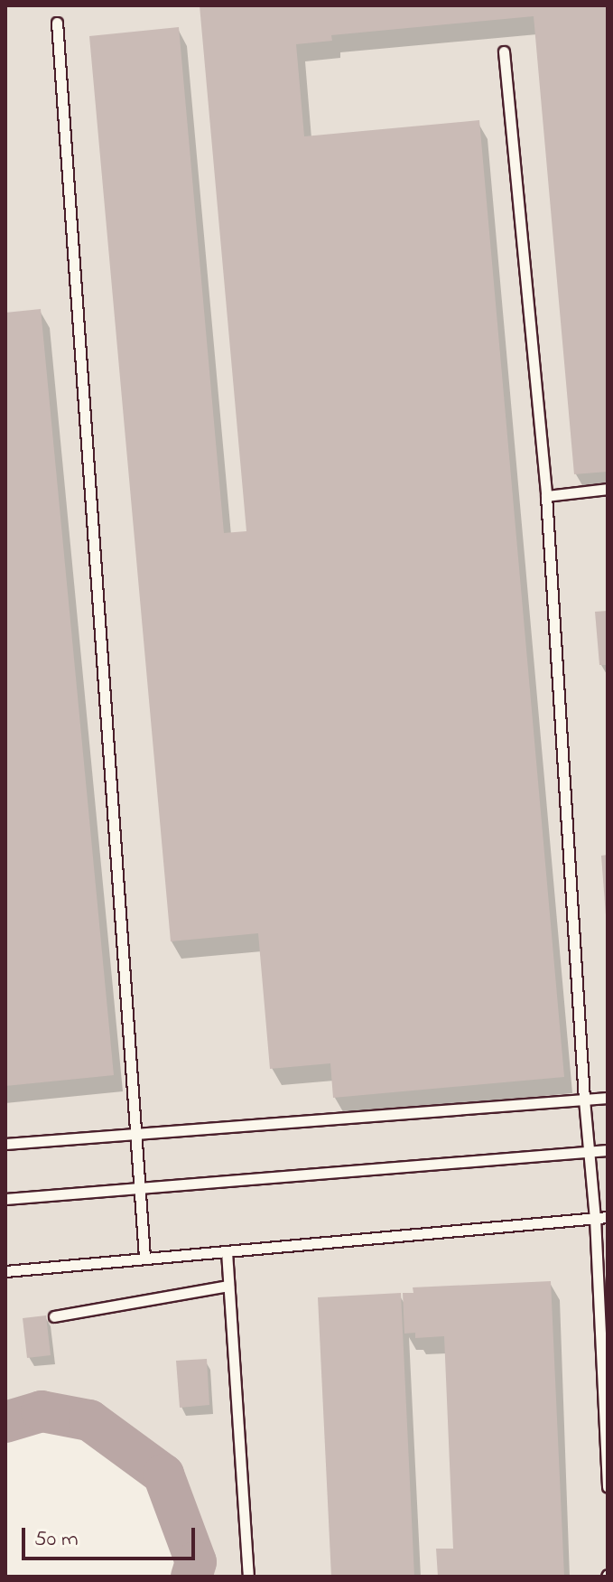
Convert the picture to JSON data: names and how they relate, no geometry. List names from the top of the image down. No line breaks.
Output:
{"scale_bar":"50 m"}
